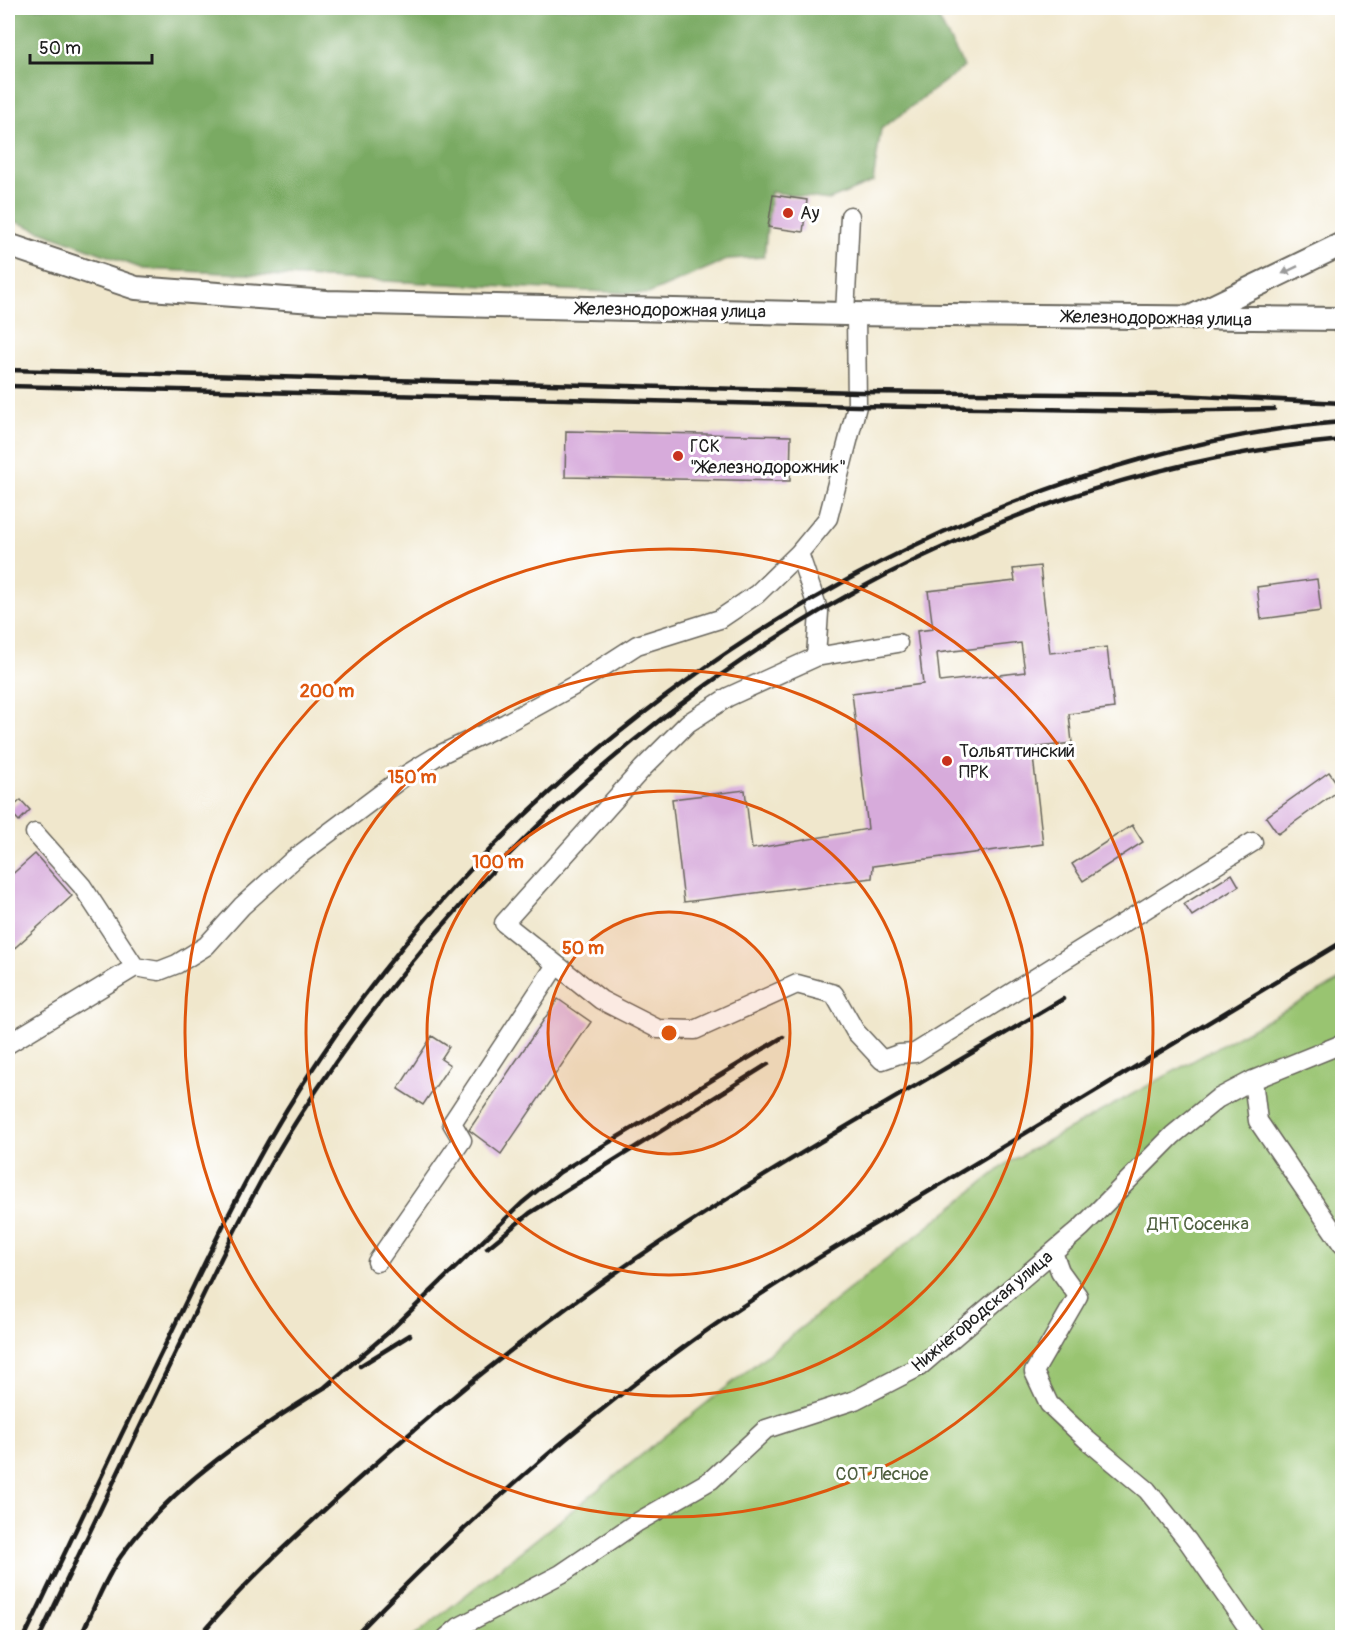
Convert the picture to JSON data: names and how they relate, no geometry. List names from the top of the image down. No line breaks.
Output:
{"streets":{"main road":["Железнодорожная улица"],"street":["Нижнегородская улица"]},"parks":["ДНТ Сосенка","СОТ Лесное"],"places":["Ау","ГСК \"Железнодорожник\"","Тольяттинский ПРК"],"scale_bar":"50 m","rings":["200 m","150 m","100 m","50 m"]}
